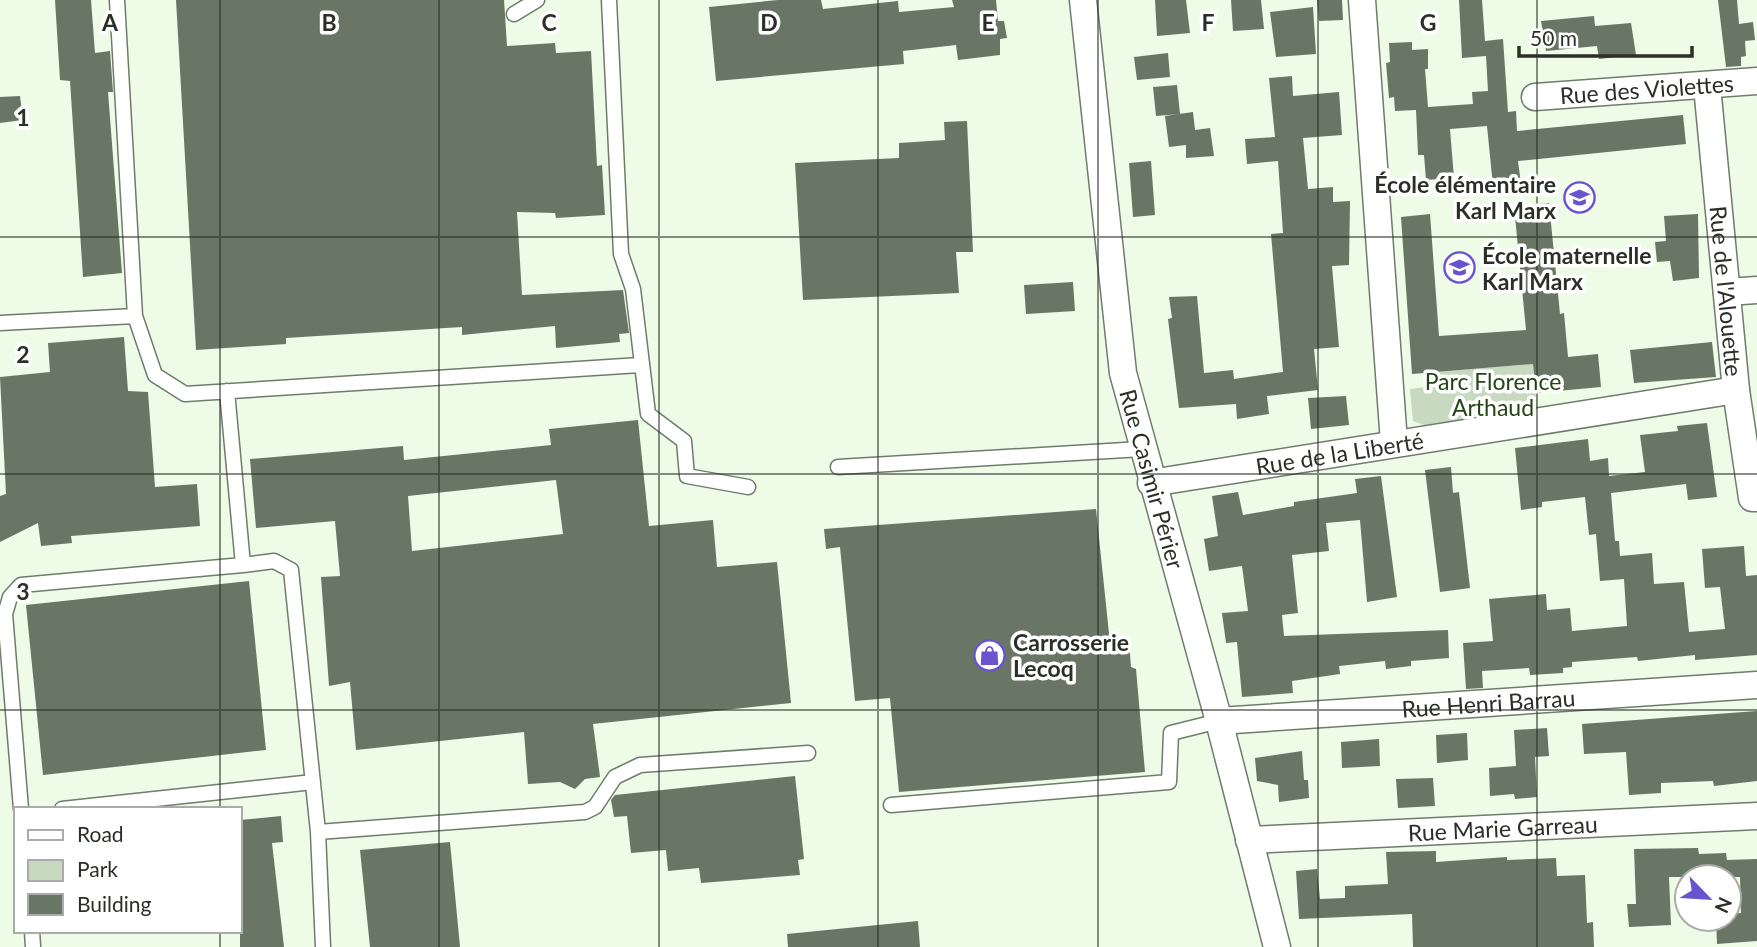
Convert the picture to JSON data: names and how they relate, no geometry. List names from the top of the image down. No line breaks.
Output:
{"streets":{"street":["Rue des Violettes","Rue de l'Alouette","Rue de la Liberté","Rue Casimir Périer","Rue Henri Barrau","Rue Marie Garreau"]},"crossings":[["Rue des Violettes","Rue de l'Alouette"],["Rue de l'Alouette","Rue de la Liberté"],["Rue de la Liberté","Rue Casimir Périer"],["Rue Casimir Périer","Rue Henri Barrau"],["Rue Casimir Périer","Rue Marie Garreau"]],"parks":["Parc Florence Arthaud"],"places":{"school or university":["École élémentaire Karl Marx","École maternelle Karl Marx"],"shop":["Carrosserie Lecoq"]},"legend":["Road","Park","Building"],"scale_bar":"50 m","north":"bottom right","grid":{"columns":["A","B","C","D","E","F","G"],"rows":["1","2","3"]}}
